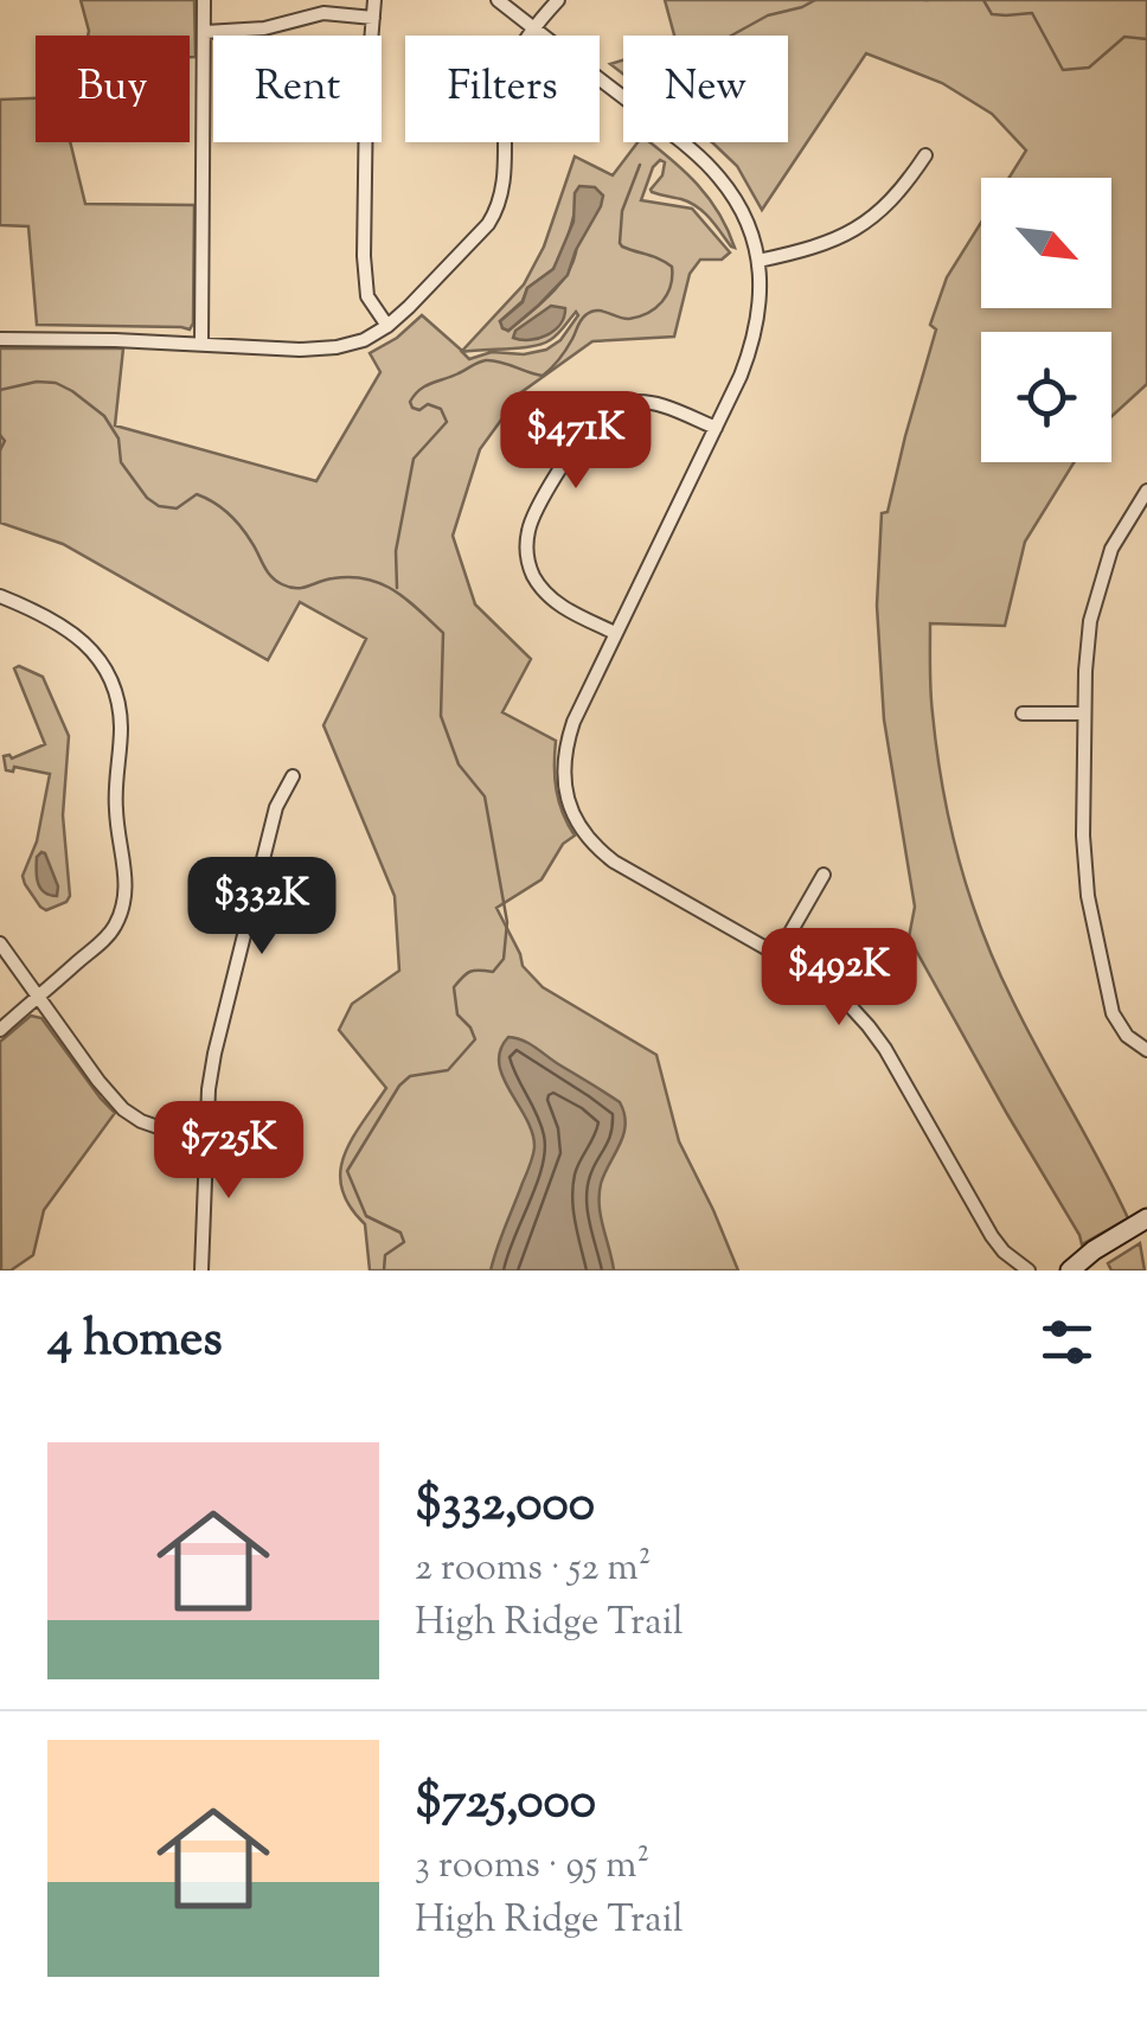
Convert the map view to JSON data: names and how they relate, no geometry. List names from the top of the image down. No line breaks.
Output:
{"north":"bottom right","page":{"chip":["Buy","Rent","Filters","New"],"price":["$471K","$332K","$492K","$725K"],"heading":"4 homes","list":[{"name":"$332,000","note":"2 rooms · 52 m² · High Ridge Trail"},{"name":"$725,000","note":"3 rooms · 95 m² · High Ridge Trail"}]}}
